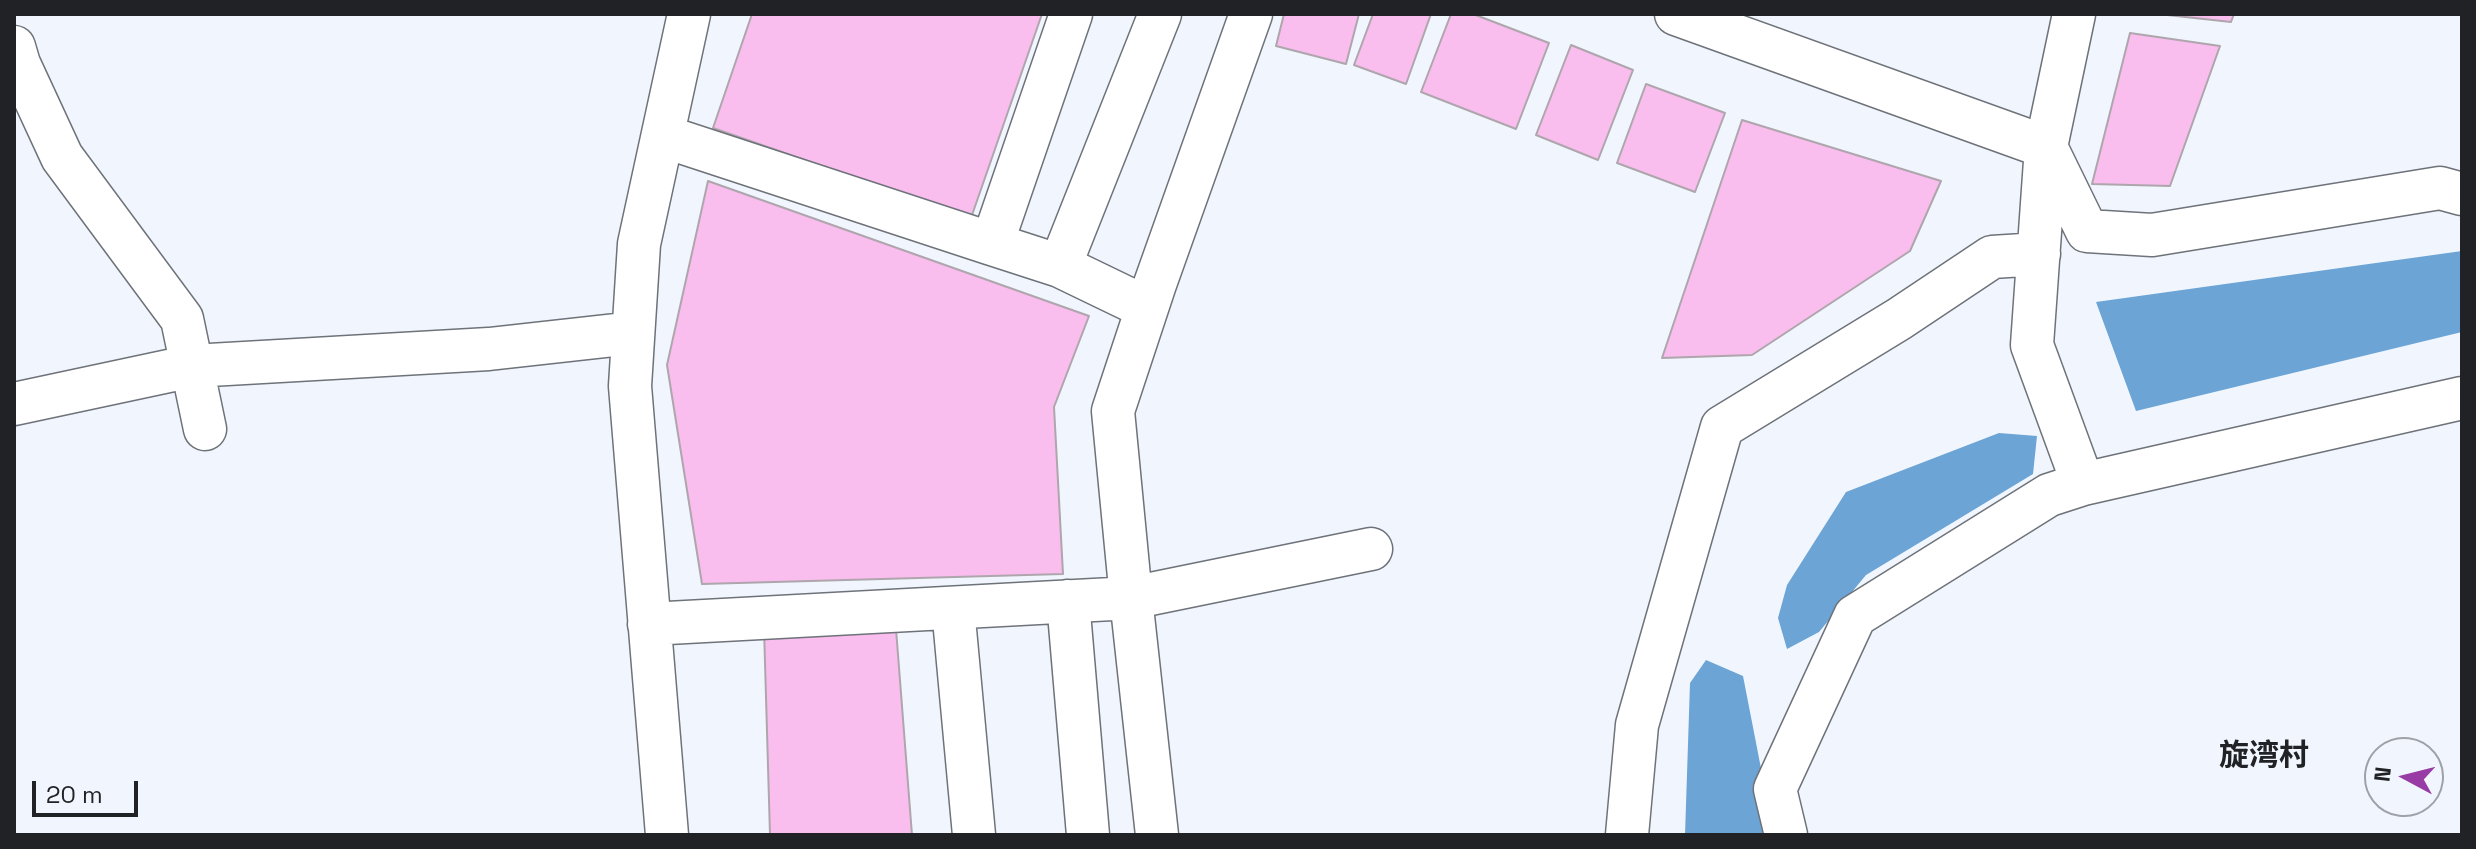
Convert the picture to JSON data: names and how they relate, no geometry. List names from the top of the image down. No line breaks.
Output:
{"districts":["旋湾村"],"scale_bar":"20 m","north":"left"}
